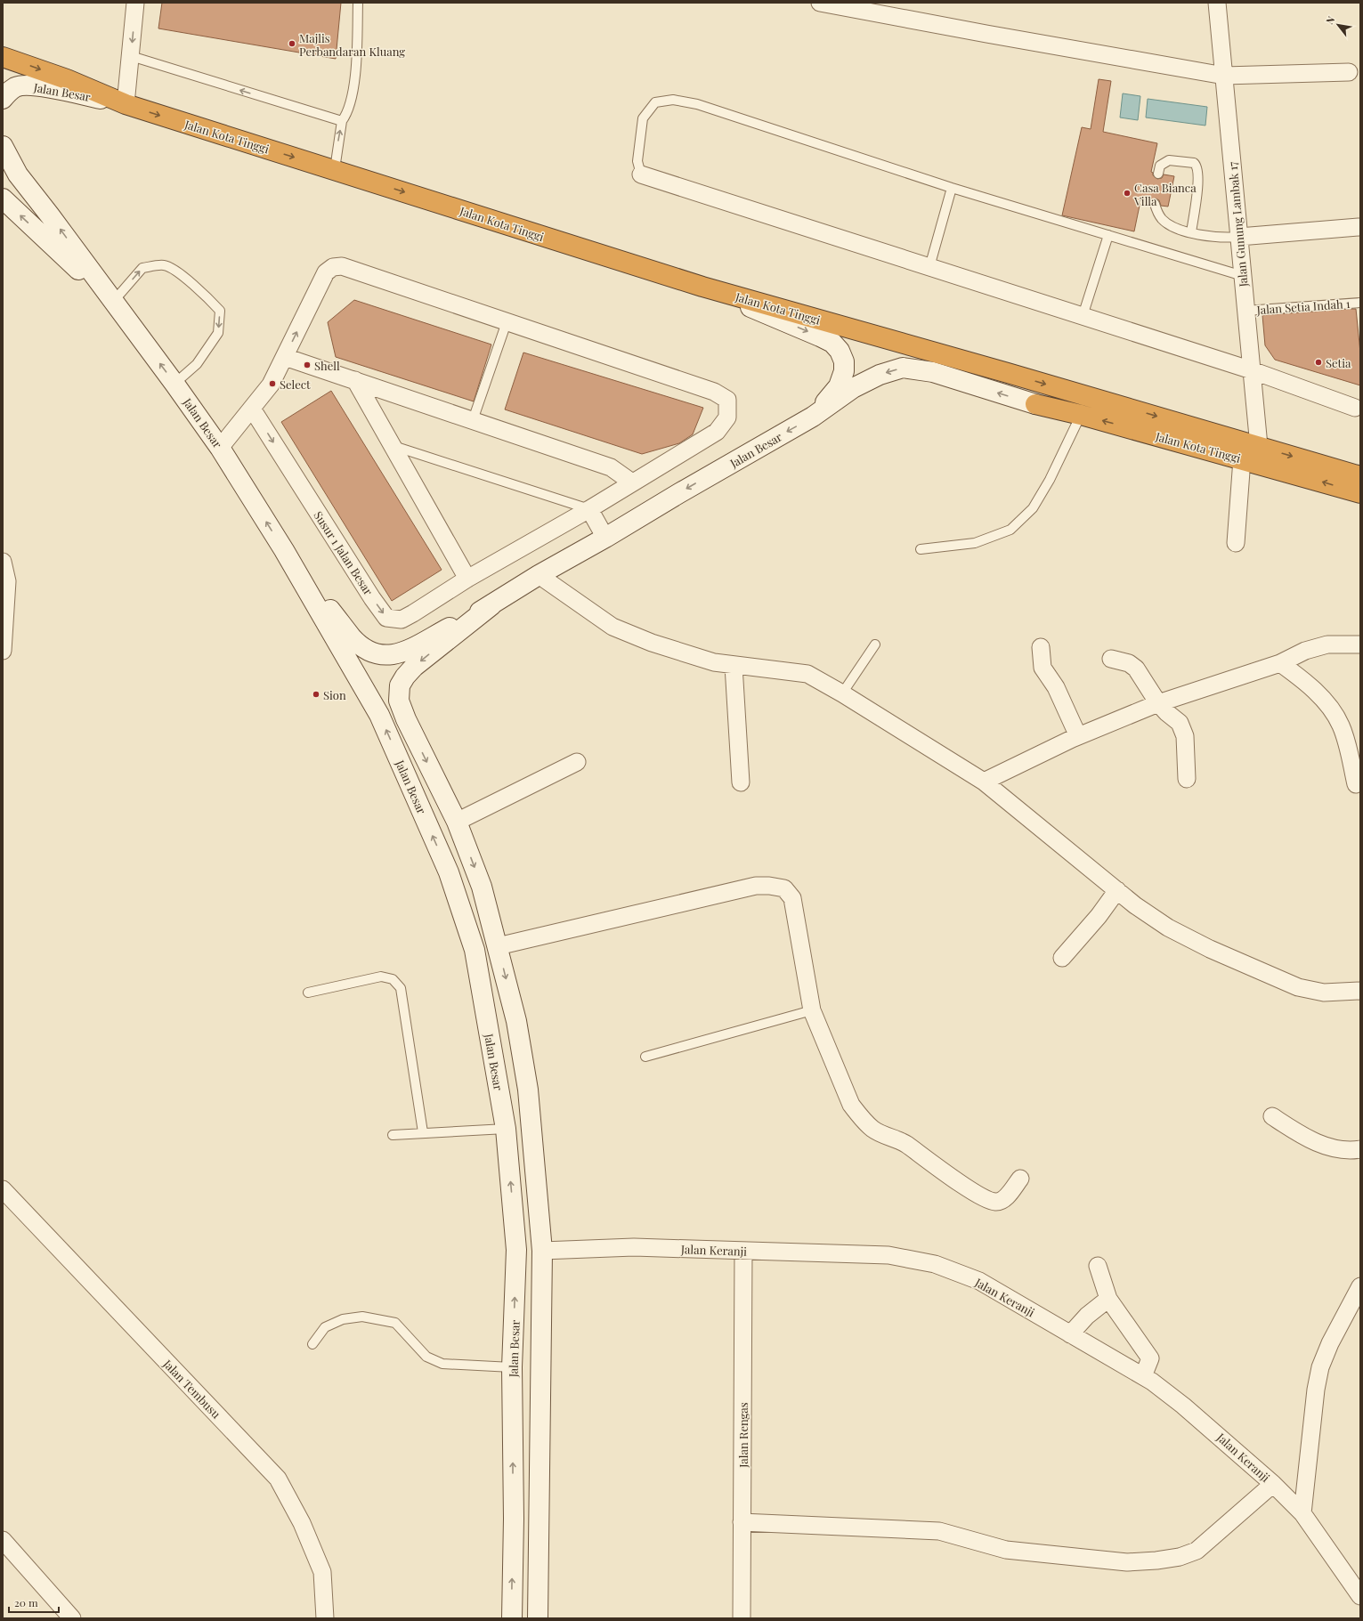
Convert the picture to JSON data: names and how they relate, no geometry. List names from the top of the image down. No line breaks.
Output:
{"streets":{"highway":["Jalan Kota Tinggi"],"main road":["Jalan Besar"],"street":["Jalan Gunung Lambak 17","Susur 1 Jalan Besar","Jalan Keranji","Jalan Tembusu","Jalan Rengas"],"lane":["Jalan Setia Indah 1"]},"crossings":[["Jalan Besar","Jalan Kota Tinggi"],["Jalan Besar","Jalan Keranji"],["Jalan Kota Tinggi","Jalan Gunung Lambak 17"],["Jalan Gunung Lambak 17","Jalan Setia Indah 1"],["Jalan Keranji","Jalan Rengas"]],"places":["Majlis Perbandaran Kluang","Casa Bianca Villa","Setia","Shell","Select","Sion"],"scale_bar":"20 m","north":"top left"}
